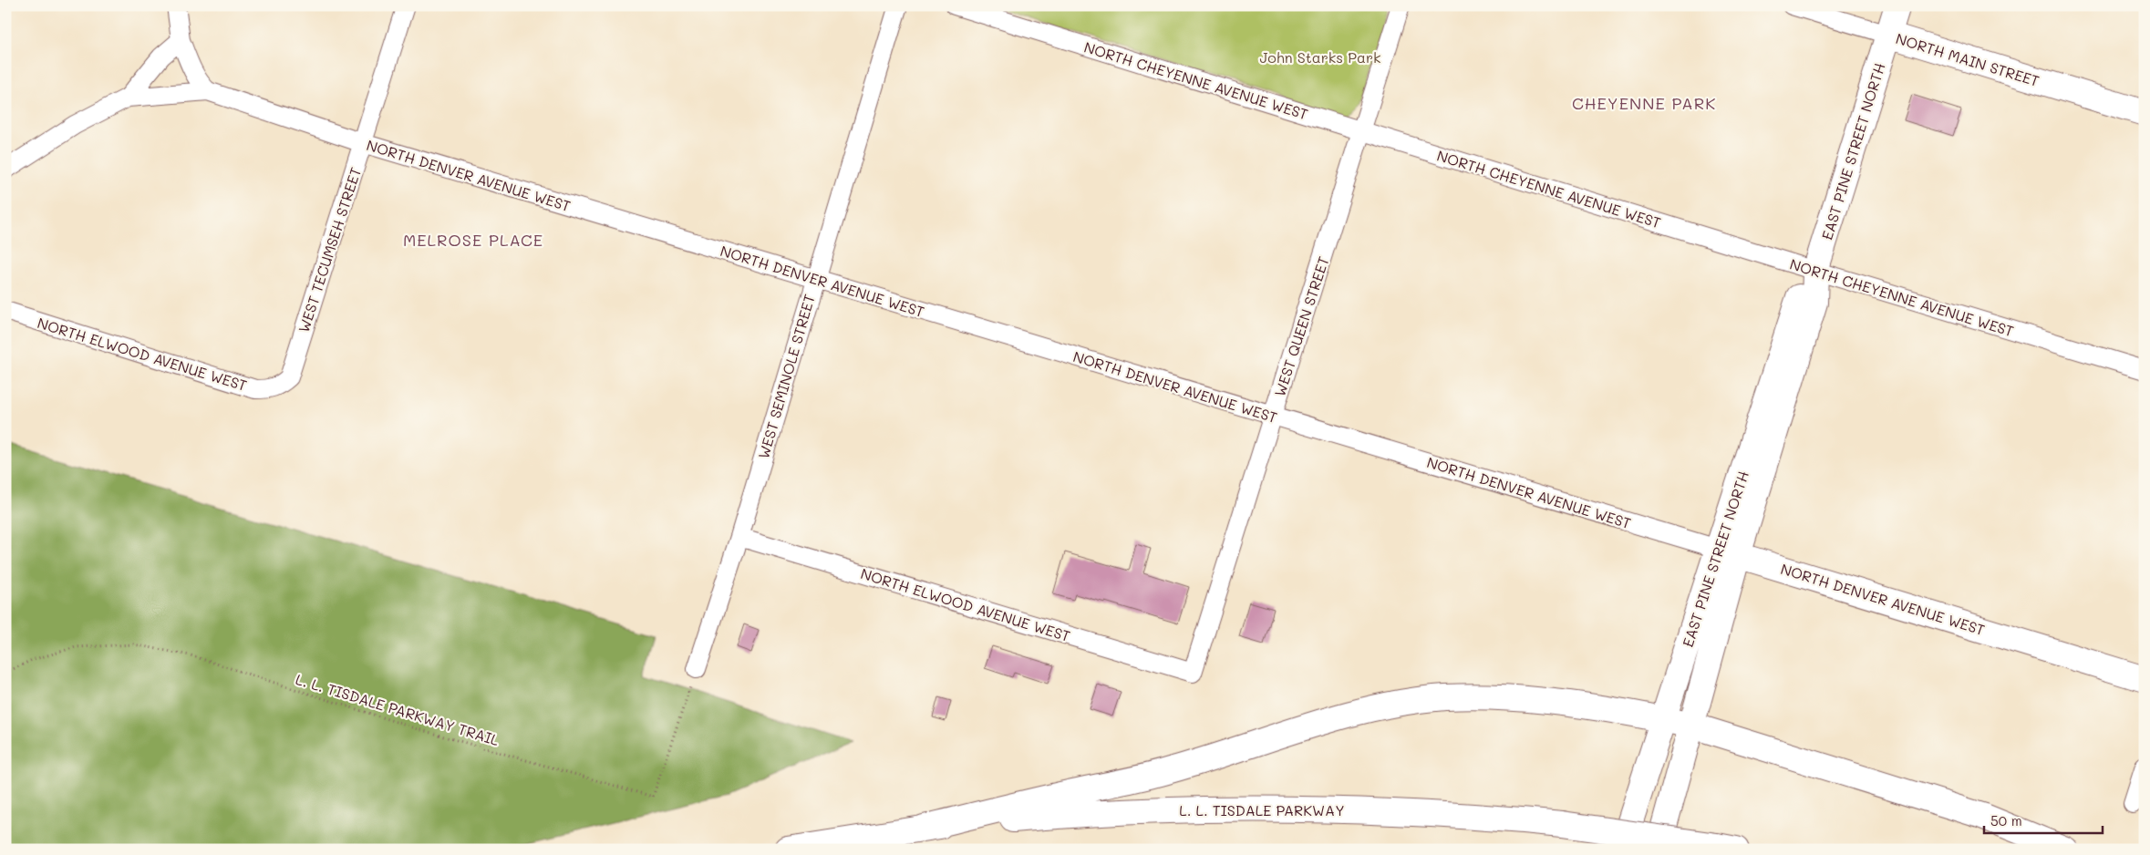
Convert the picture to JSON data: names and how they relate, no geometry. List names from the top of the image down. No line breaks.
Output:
{"streets":{"main road":["NORTH MAIN STREET","EAST PINE STREET NORTH","NORTH DENVER AVENUE WEST","L. L. TISDALE PARKWAY"],"street":["NORTH CHEYENNE AVENUE WEST","WEST TECUMSEH STREET","WEST QUEEN STREET","NORTH ELWOOD AVENUE WEST","WEST SEMINOLE STREET"],"path":["L. L. TISDALE PARKWAY TRAIL"]},"crossings":[["NORTH MAIN STREET","EAST PINE STREET NORTH"],["NORTH CHEYENNE AVENUE WEST","EAST PINE STREET NORTH"],["NORTH CHEYENNE AVENUE WEST","WEST QUEEN STREET"],["EAST PINE STREET NORTH","NORTH DENVER AVENUE WEST"],["NORTH DENVER AVENUE WEST","WEST TECUMSEH STREET"],["NORTH DENVER AVENUE WEST","WEST QUEEN STREET"],["NORTH DENVER AVENUE WEST","WEST SEMINOLE STREET"],["WEST TECUMSEH STREET","NORTH ELWOOD AVENUE WEST"],["WEST QUEEN STREET","NORTH ELWOOD AVENUE WEST"],["NORTH ELWOOD AVENUE WEST","WEST SEMINOLE STREET"],["WEST SEMINOLE STREET","L. L. TISDALE PARKWAY TRAIL"]],"districts":["CHEYENNE PARK","MELROSE PLACE"],"parks":["John Starks Park"],"scale_bar":"50 m"}
